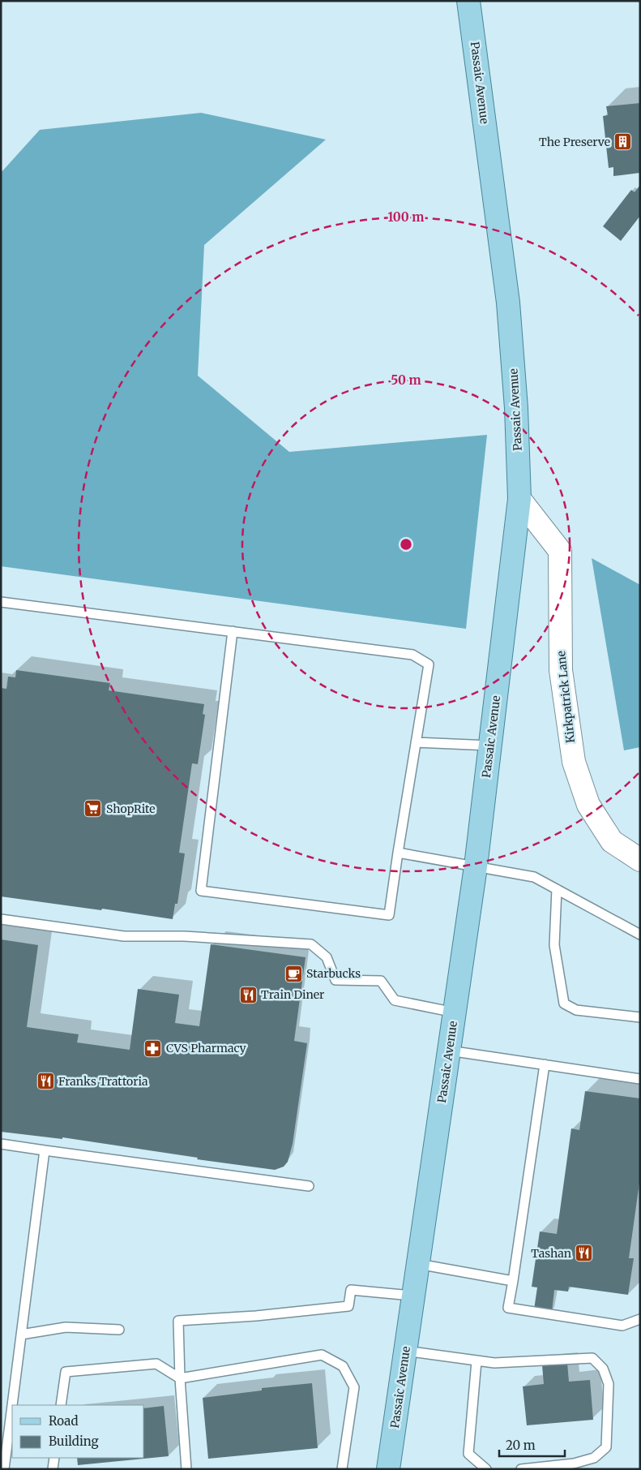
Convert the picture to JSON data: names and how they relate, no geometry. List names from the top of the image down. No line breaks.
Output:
{"streets":{"main road":["Passaic Avenue"],"street":["Kirkpatrick Lane"]},"crossings":[["Passaic Avenue","Kirkpatrick Lane"]],"places":{"building":["The Preserve"],"supermarket":["ShopRite"],"cafe":["Starbucks"],"restaurant":["Train Diner","Franks Trattoria","Tashan"],"pharmacy":["CVS Pharmacy"]},"legend":["Road","Building"],"scale_bar":"20 m","rings":["100 m","50 m"]}
